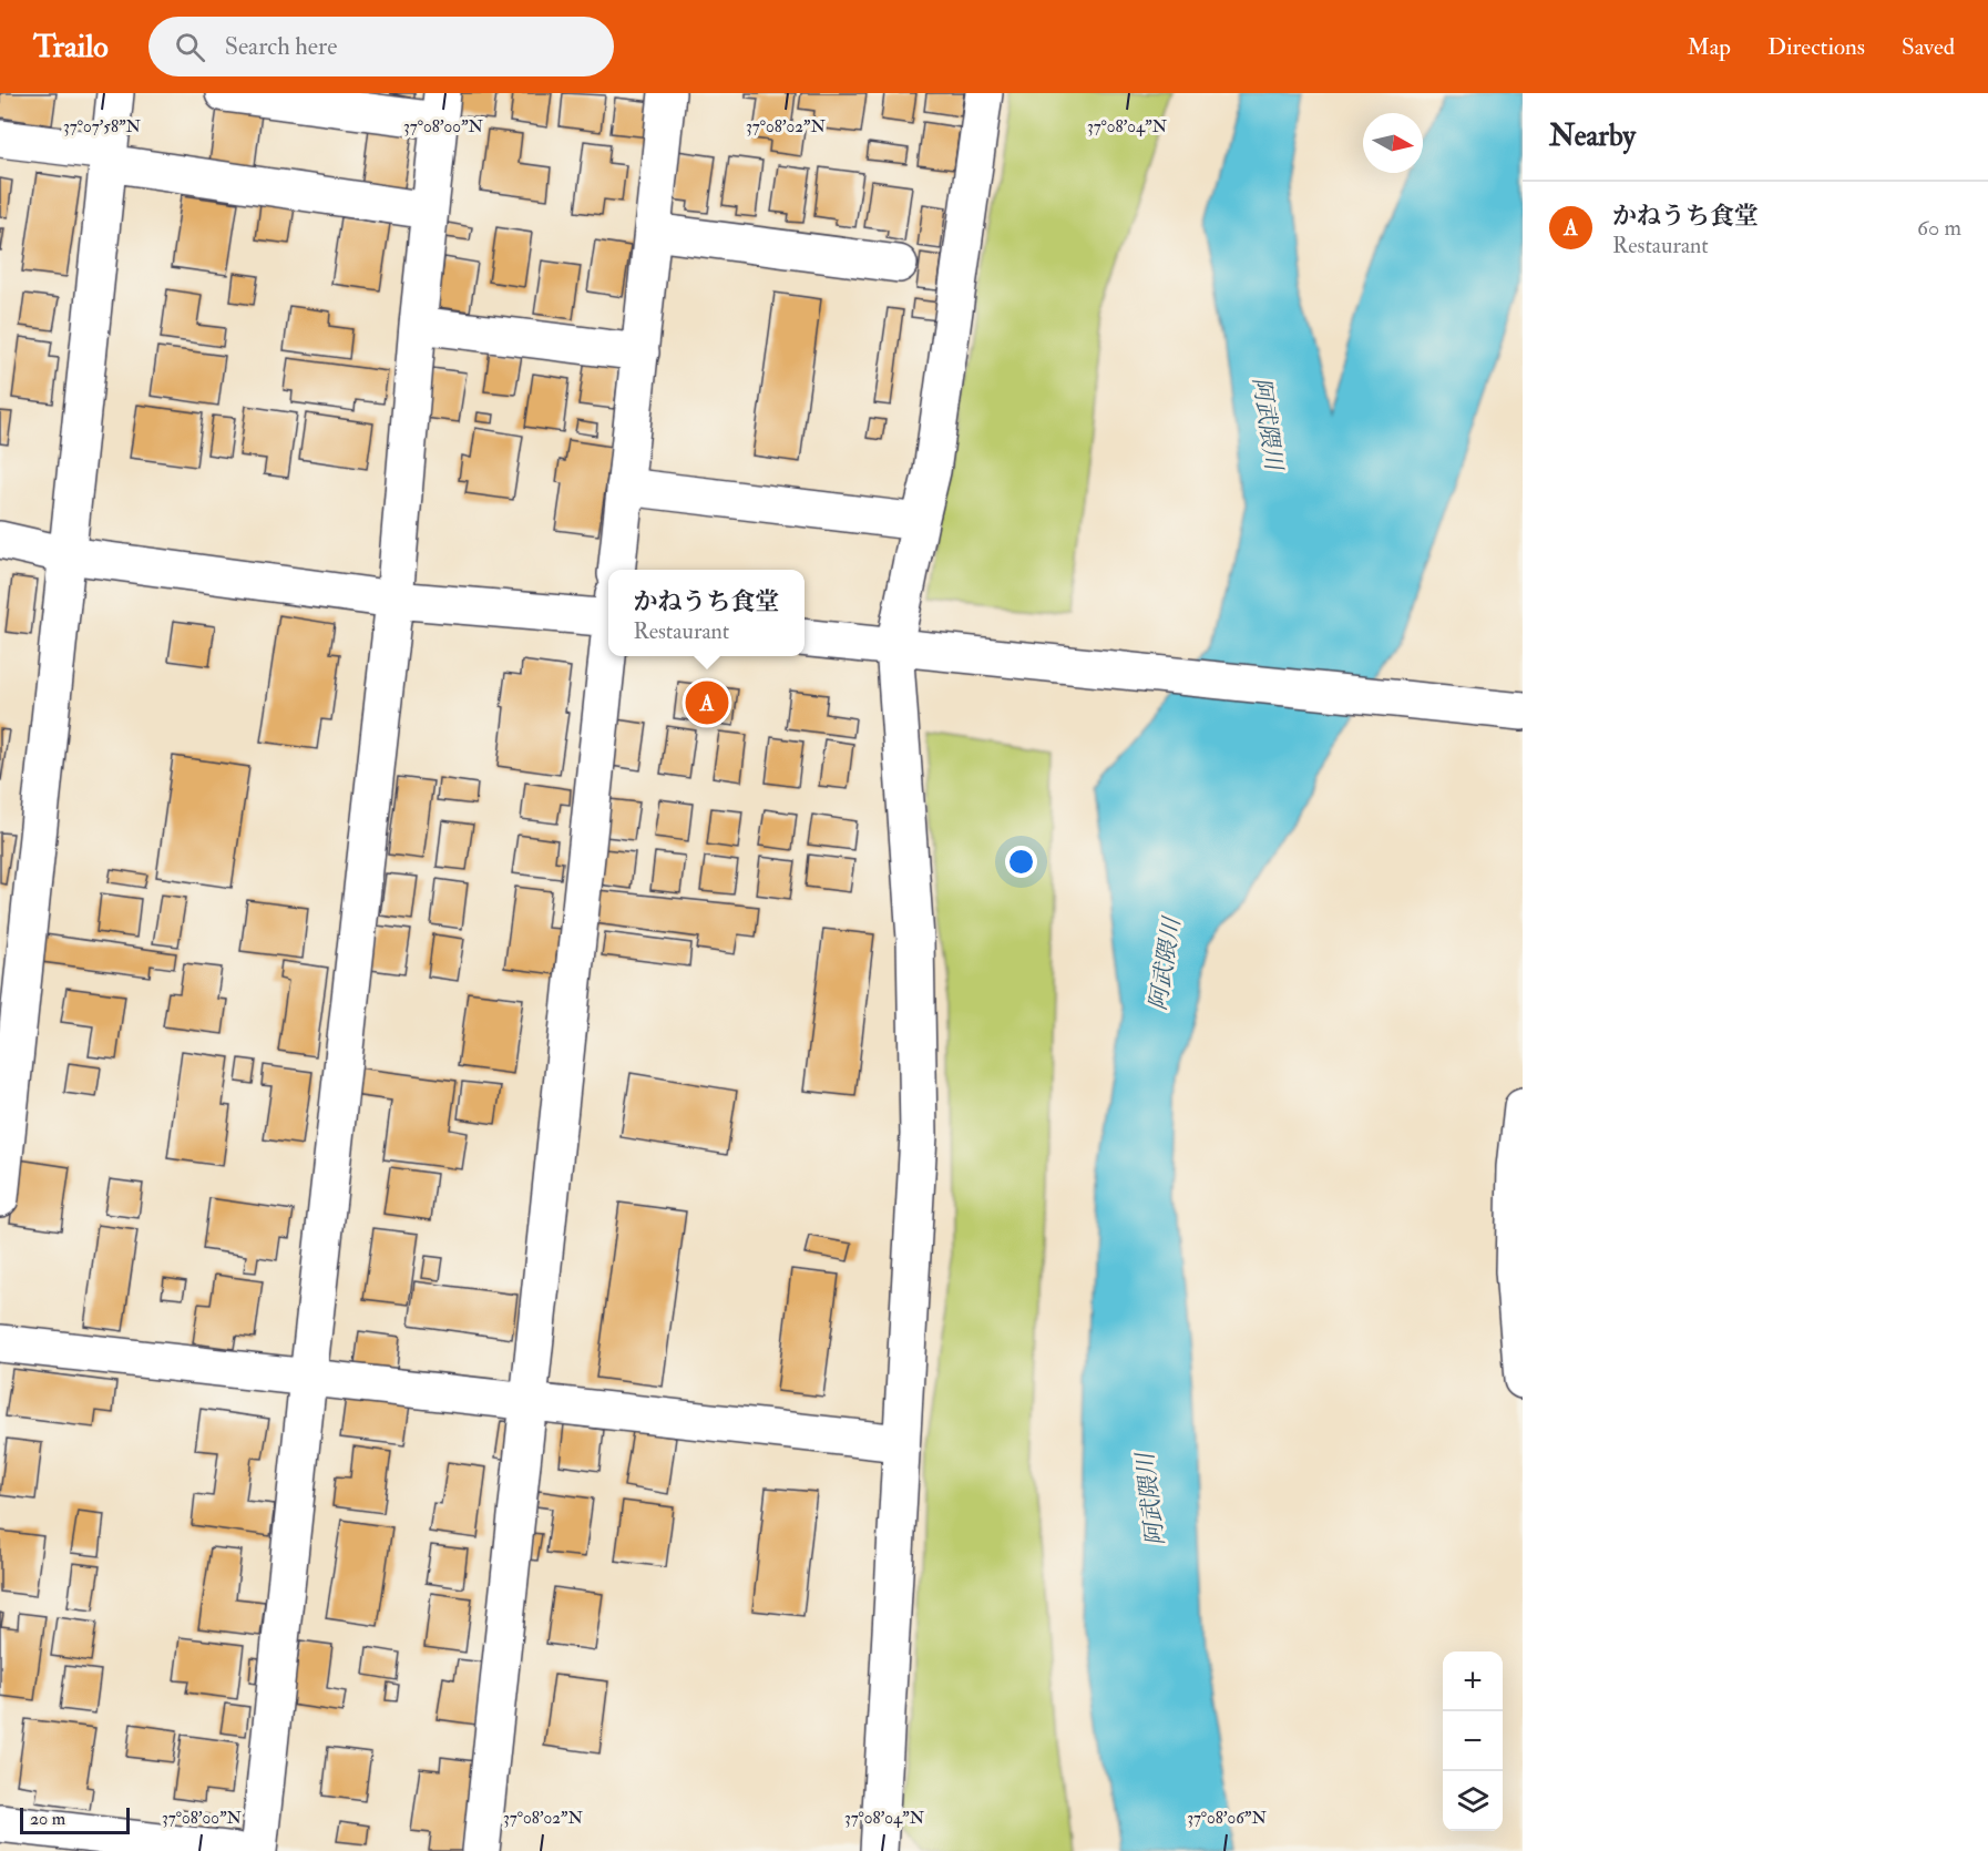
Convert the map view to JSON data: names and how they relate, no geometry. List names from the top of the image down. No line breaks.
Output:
{"water":["阿武隈川"],"scale_bar":"20 m","north":"right","page":{"header":"Trailo","search":"Search here","nav":["Map","Directions","Saved"],"heading":"Nearby","list":[{"mark":"A","name":"かねうち食堂","note":"Restaurant","value":"60 m"}],"popup":["かねうち食堂","Restaurant"],"pins":"A","map_buttons":["+","−"],"scale":"20 m"},"coordinates":["37°07'58\"N","37°08'00\"N","37°08'02\"N","37°08'04\"N","37°08'06\"N"]}
